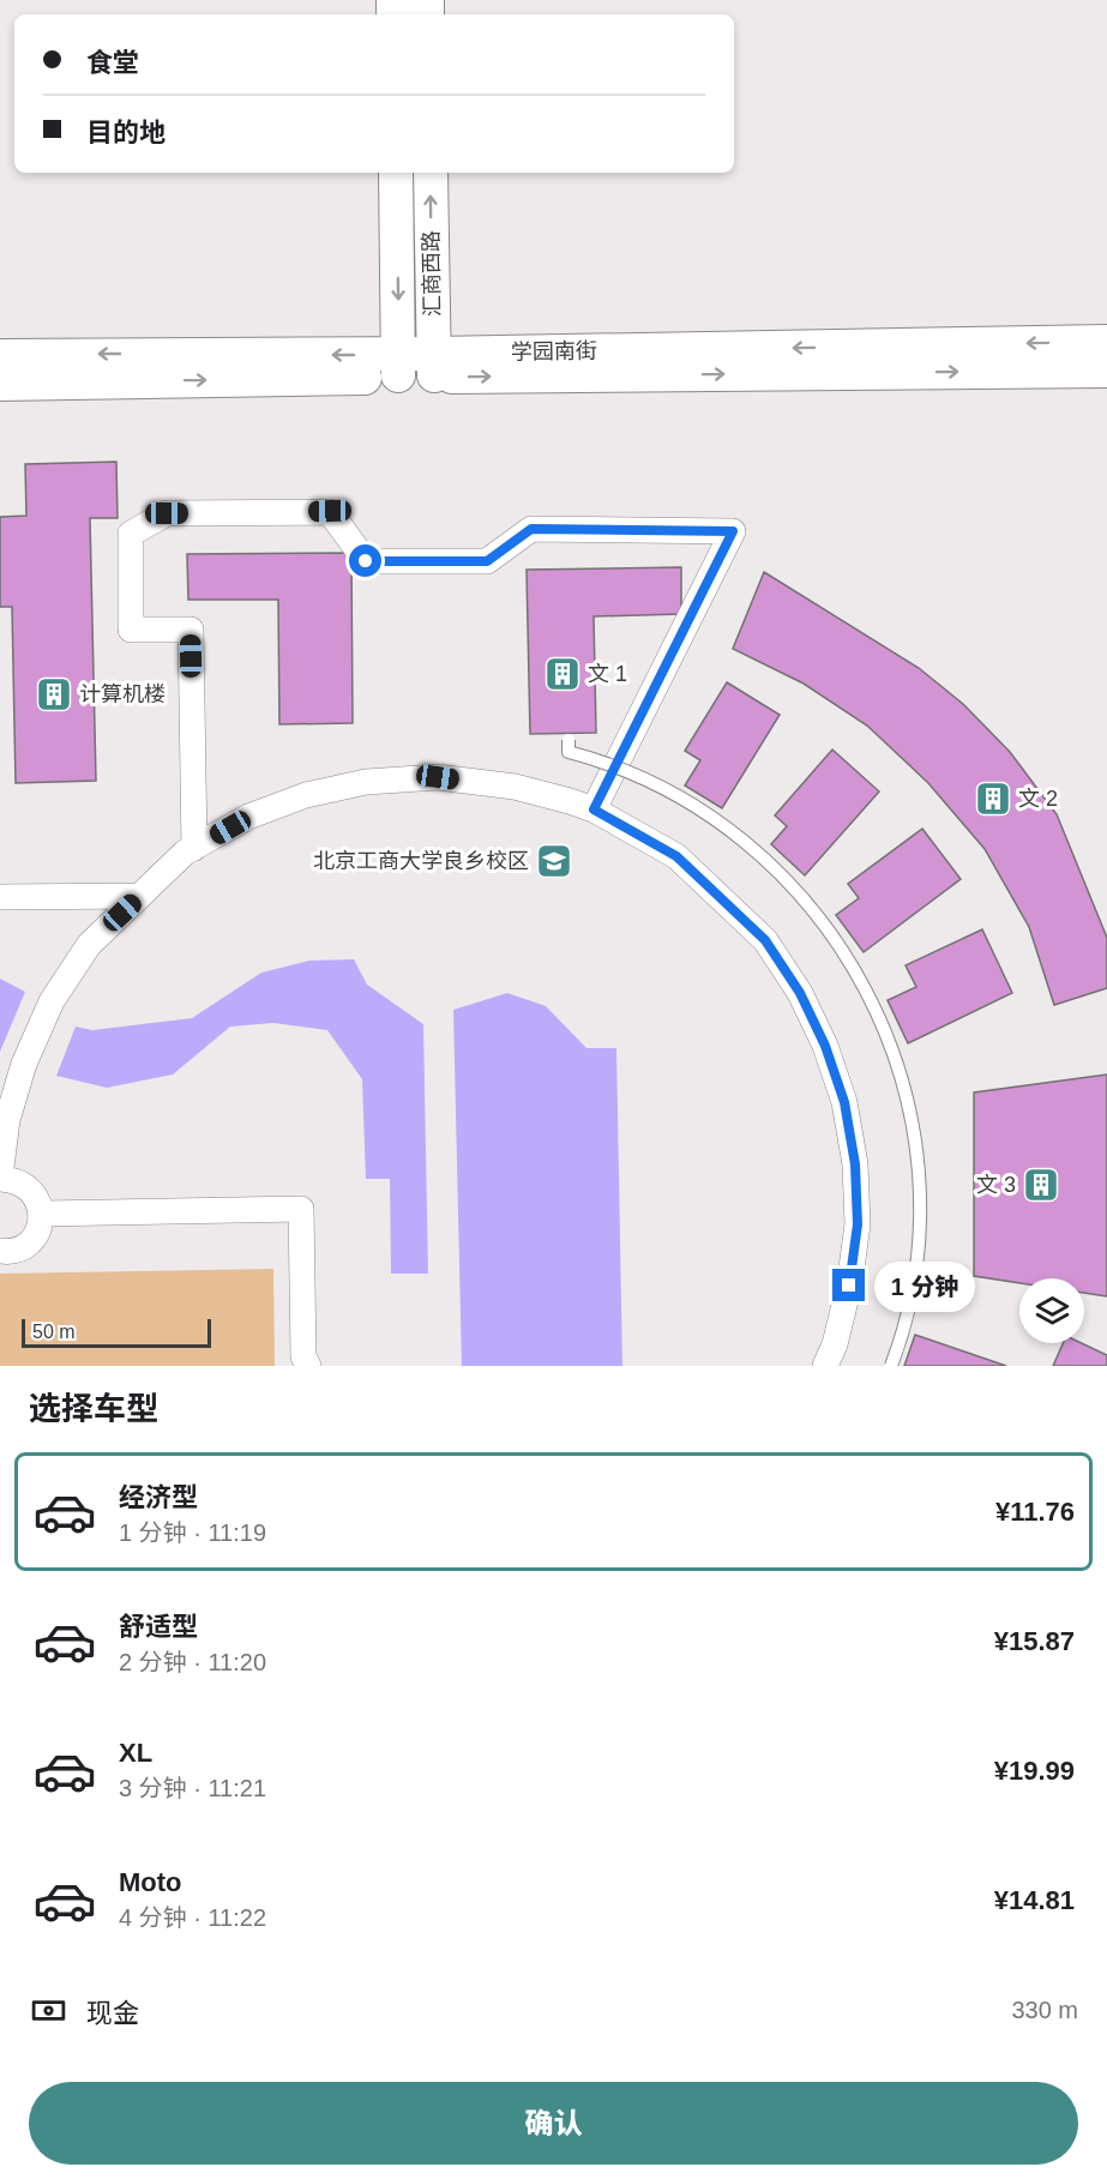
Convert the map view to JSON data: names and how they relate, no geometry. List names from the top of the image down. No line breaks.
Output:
{"streets":{"street":["汇商西路","学园南街"]},"crossings":[["汇商西路","学园南街"]],"places":{"building":["文 1","计算机楼","文 2","文 3"],"school or university":["北京工商大学良乡校区"]},"scale_bar":"50 m","page":{"banner":["食堂","目的地"],"bubble":"1 分钟","scale":"50 m","heading":"选择车型","list":[{"name":"经济型","note":"1 分钟 · 11:19","value":"¥11.76"},{"name":"舒适型","note":"2 分钟 · 11:20","value":"¥15.87"},{"name":"XL","note":"3 分钟 · 11:21","value":"¥19.99"},{"name":"Moto","note":"4 分钟 · 11:22","value":"¥14.81"}],"pay":["现金","330 m"],"buttons":"确认"}}
